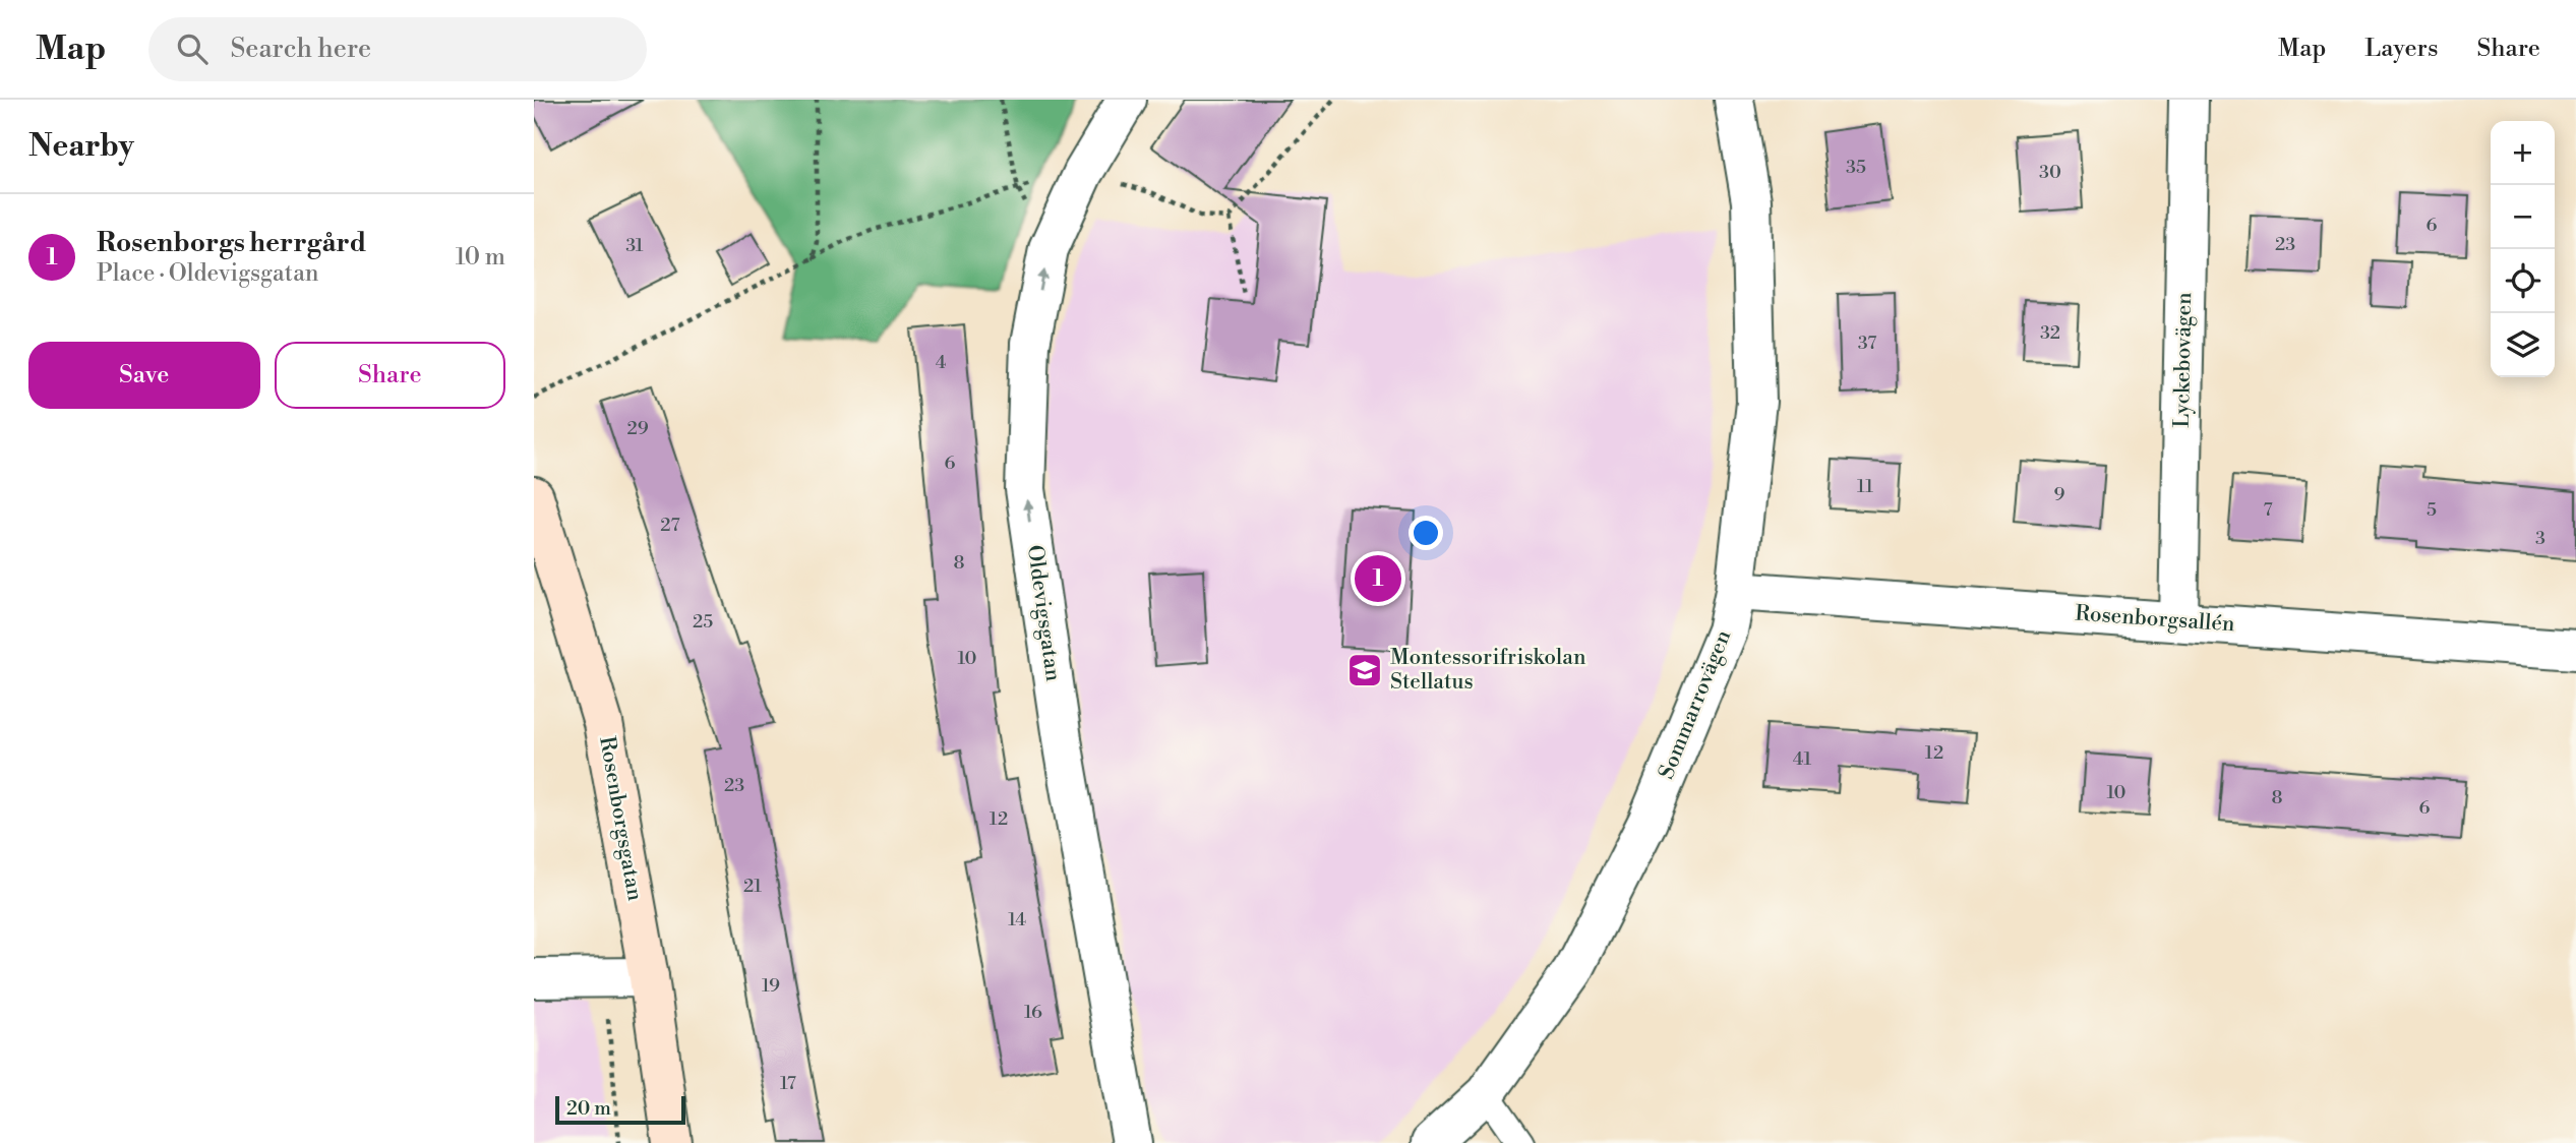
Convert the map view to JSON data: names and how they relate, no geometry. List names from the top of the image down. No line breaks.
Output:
{"streets":{"street":["Lyckebovägen","Oldevigsgatan","Rosenborgsallén","Sommarrovägen","Rosenborgsgatan"]},"crossings":[["Lyckebovägen","Rosenborgsallén"],["Rosenborgsallén","Sommarrovägen"]],"one_way":["Oldevigsgatan"],"places":{"school or university":["Montessorifriskolan Stellatus"]},"house_numbers":["35","30","6","23","31","32","37","4","29","6","11","9","7","5","27","3","8","25","10","12","41","23","10","8","6","12","21","14","19","16","17"],"scale_bar":"20 m","page":{"header":"Map","search":"Search here","nav":["Map","Layers","Share"],"heading":"Nearby","map_buttons":["+","−"],"list":[{"mark":"1","name":"Rosenborgs herrgård","note":"Place · Oldevigsgatan","value":"10 m"}],"buttons":["Save","Share"],"pins":"1","scale":"20 m"}}
